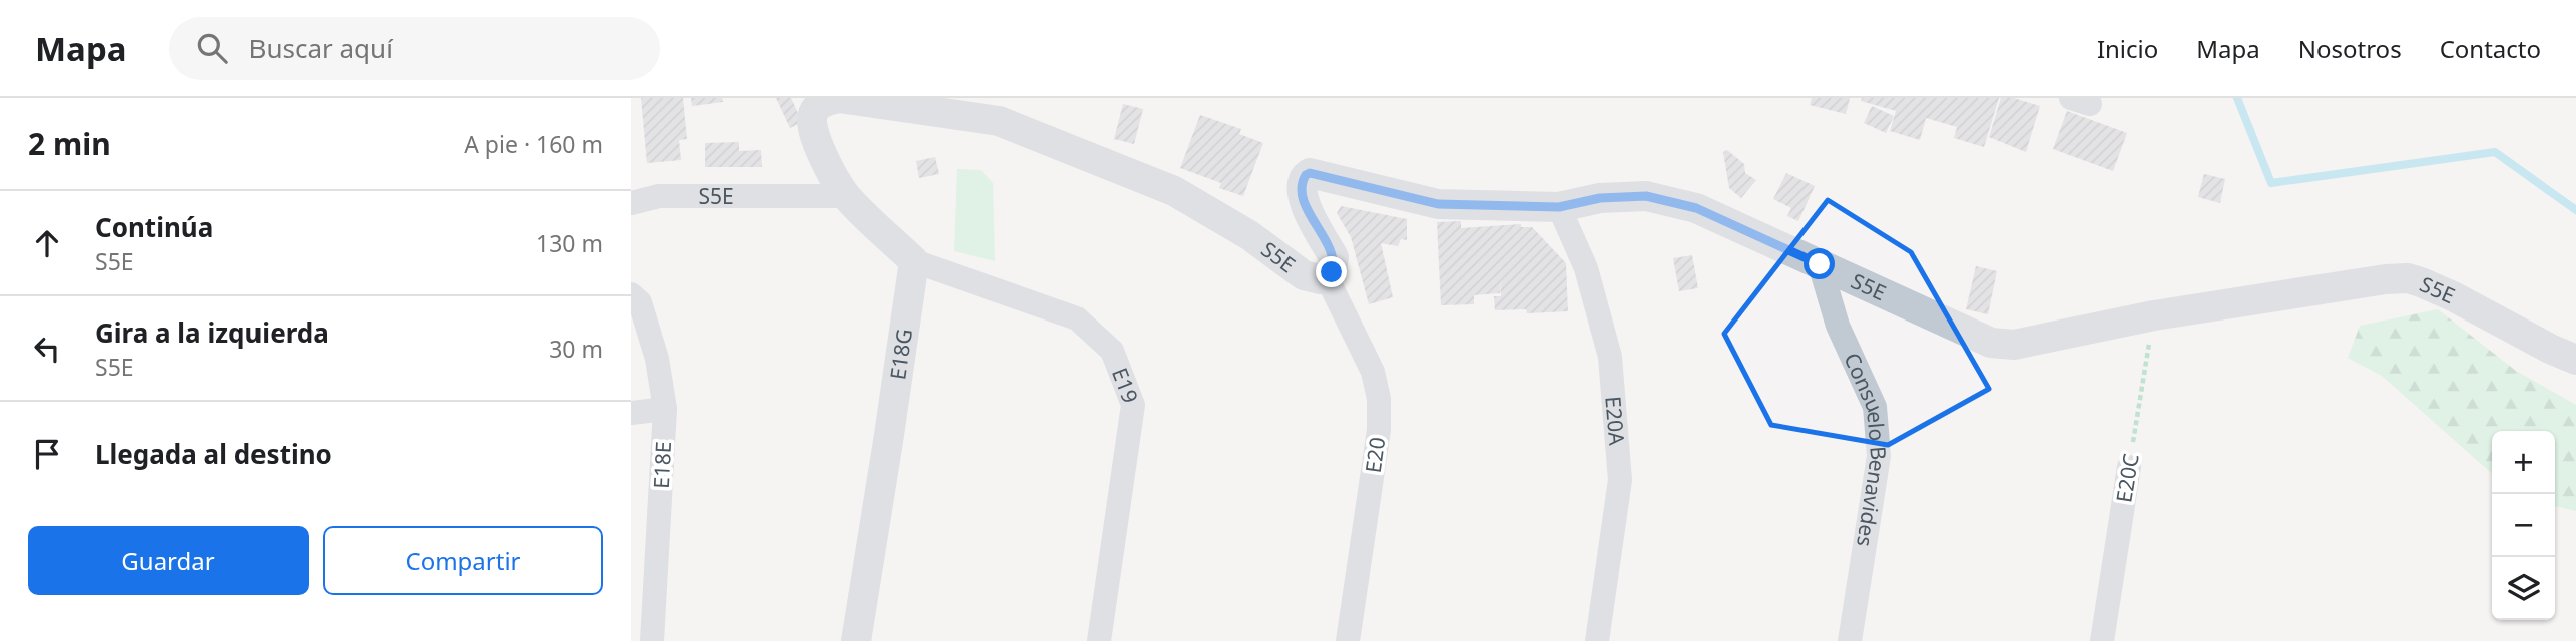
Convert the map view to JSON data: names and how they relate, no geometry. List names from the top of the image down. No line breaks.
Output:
{"streets":{"street":["S5E","E18G","E19","E20A","Consuelo Benavides","E20","E18E","E20C"]},"crossings":[["S5E","E20A"],["S5E","Consuelo Benavides"],["S5E","E20"],["S5E","E20C"],["E18G","E19"]],"page":{"header":"Mapa","search":"Buscar aquí","nav":["Inicio","Mapa","Nosotros","Contacto"],"heading":["2 min","A pie · 160 m"],"list":[["Continúa","S5E","130 m"],["Gira a la izquierda","S5E","30 m"],"Llegada al destino"],"map_buttons":["+","−"],"buttons":["Guardar","Compartir"]}}
